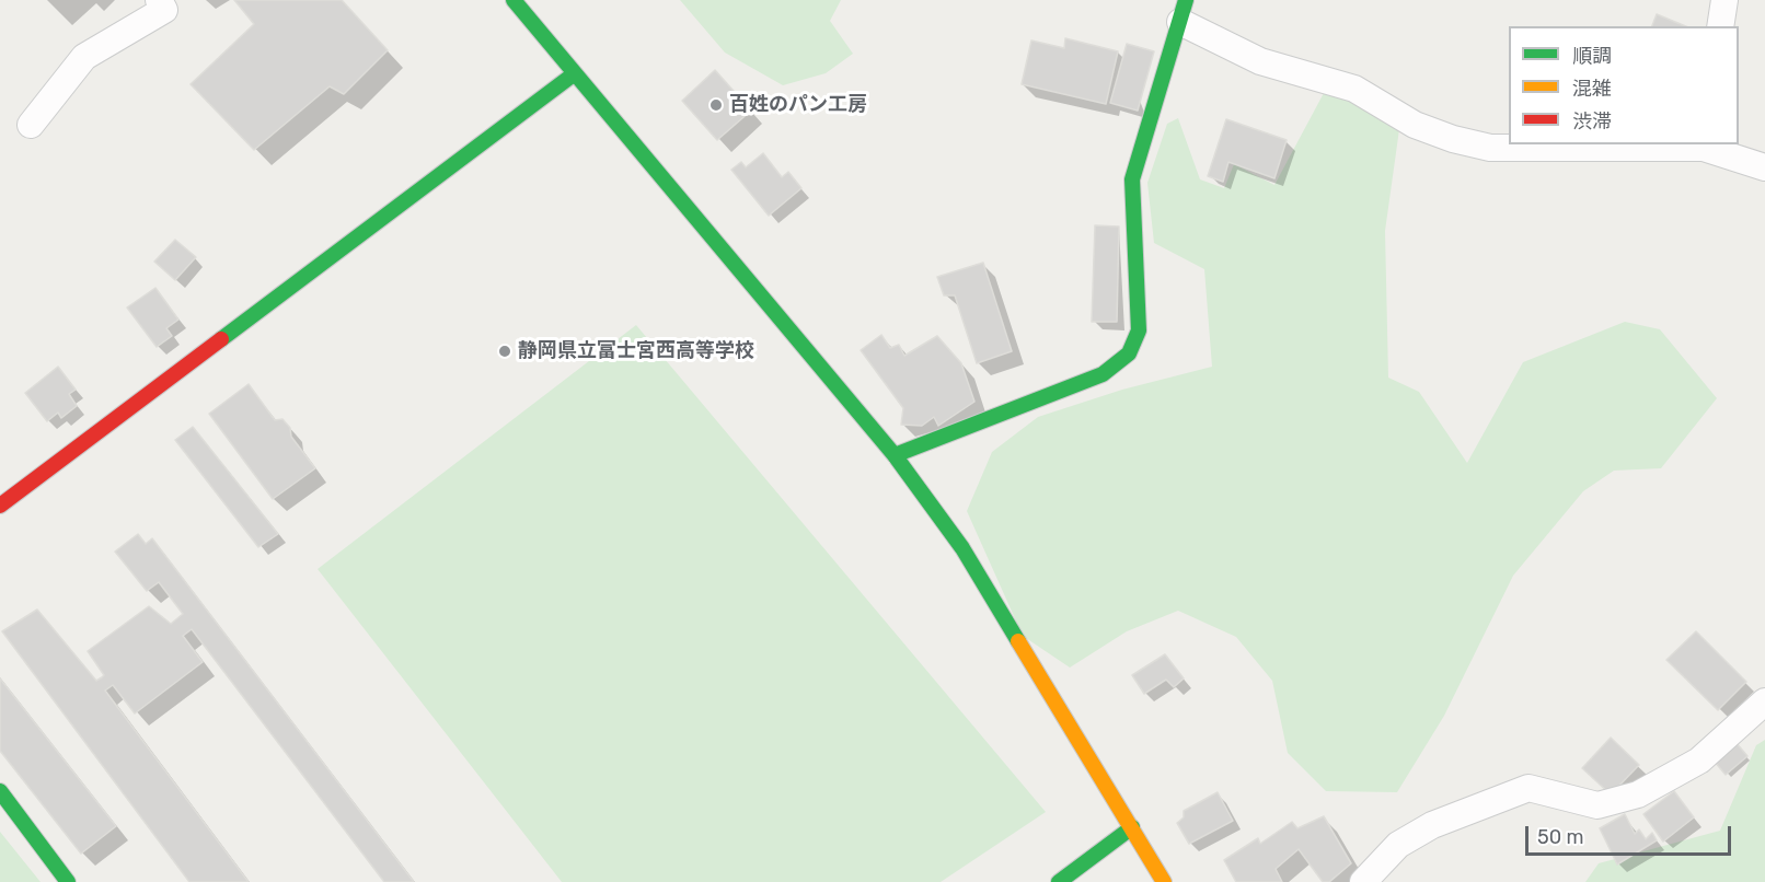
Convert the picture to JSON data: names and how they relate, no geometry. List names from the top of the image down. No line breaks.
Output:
{"places":["百姓のパン工房","静岡県立富士宮西高等学校"],"legend":["順調","混雑","渋滞"],"scale_bar":"50 m"}
